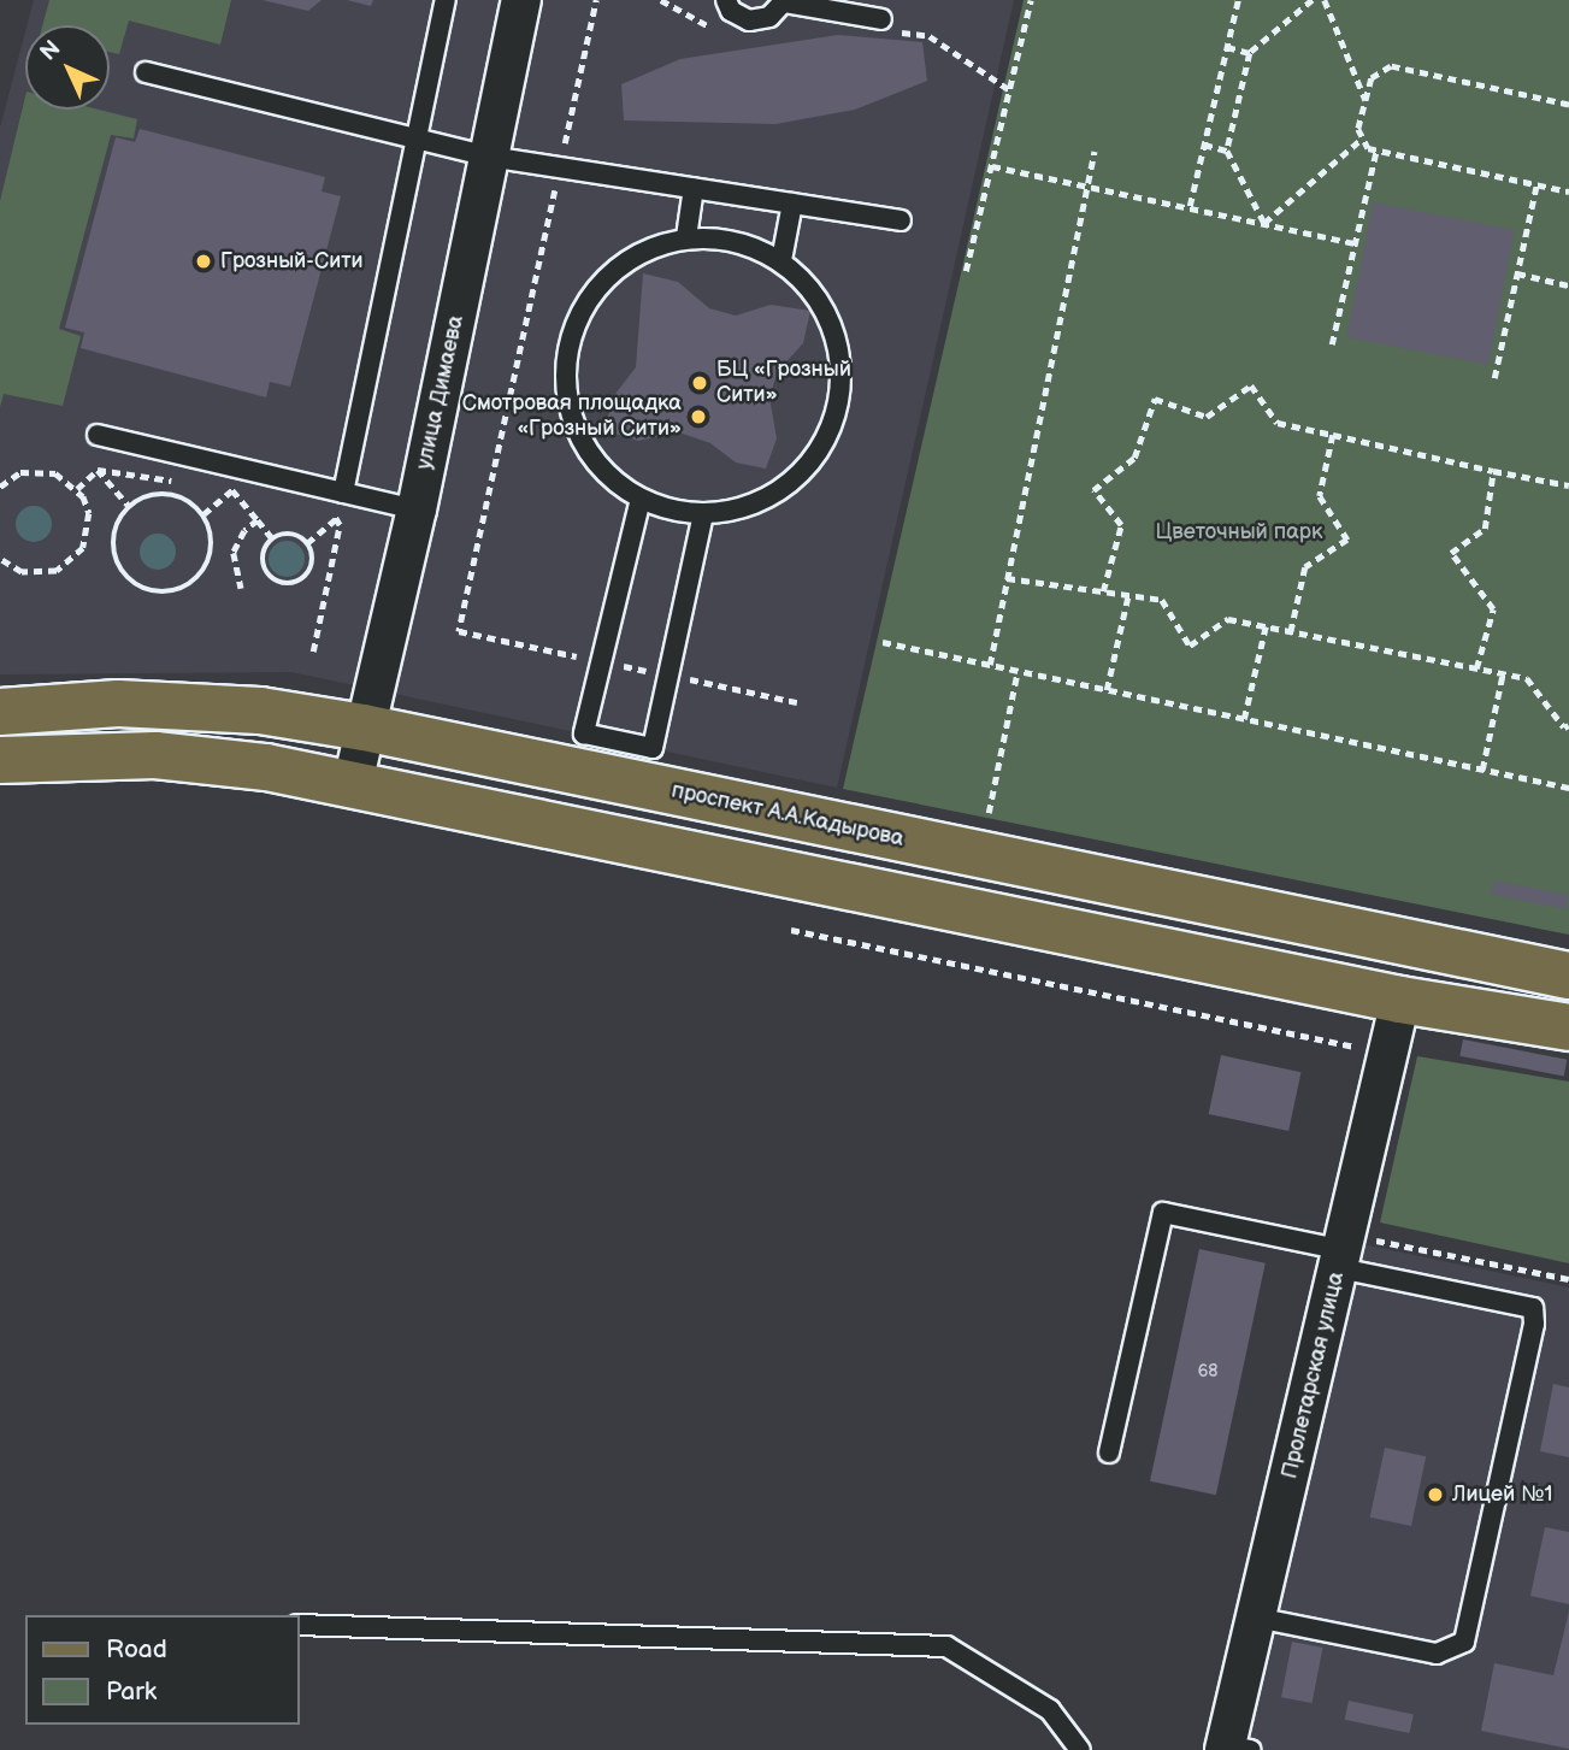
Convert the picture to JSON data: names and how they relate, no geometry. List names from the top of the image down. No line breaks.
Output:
{"streets":{"main road":["проспект А.А.Кадырова"],"street":["улица Димаева","Пролетарская улица"]},"crossings":[["улица Димаева","проспект А.А.Кадырова"]],"parks":["Цветочный парк"],"places":["Грозный-Сити","БЦ «Грозный Сити»","Смотровая площадка «Грозный Сити»","Лицей №1"],"house_numbers":["68"],"legend":["Road","Park"],"north":"top left"}
